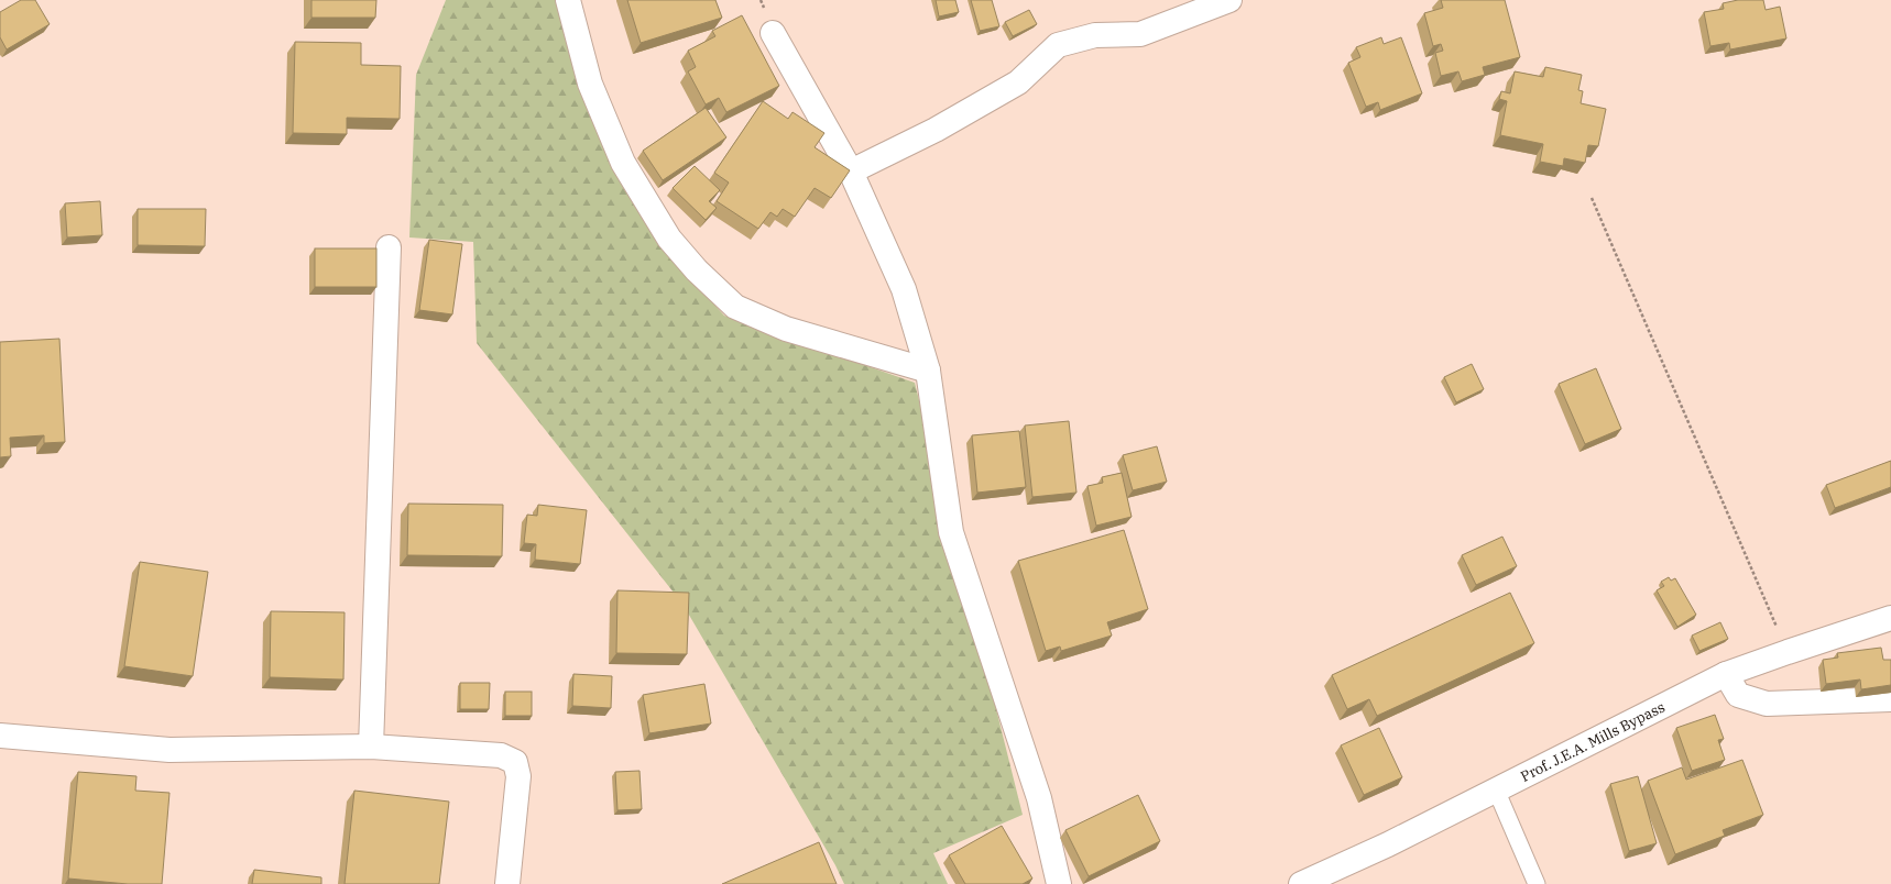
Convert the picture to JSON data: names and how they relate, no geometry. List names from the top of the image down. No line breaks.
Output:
{"streets":{"street":["Prof. J.E.A. Mills Bypass"]}}
